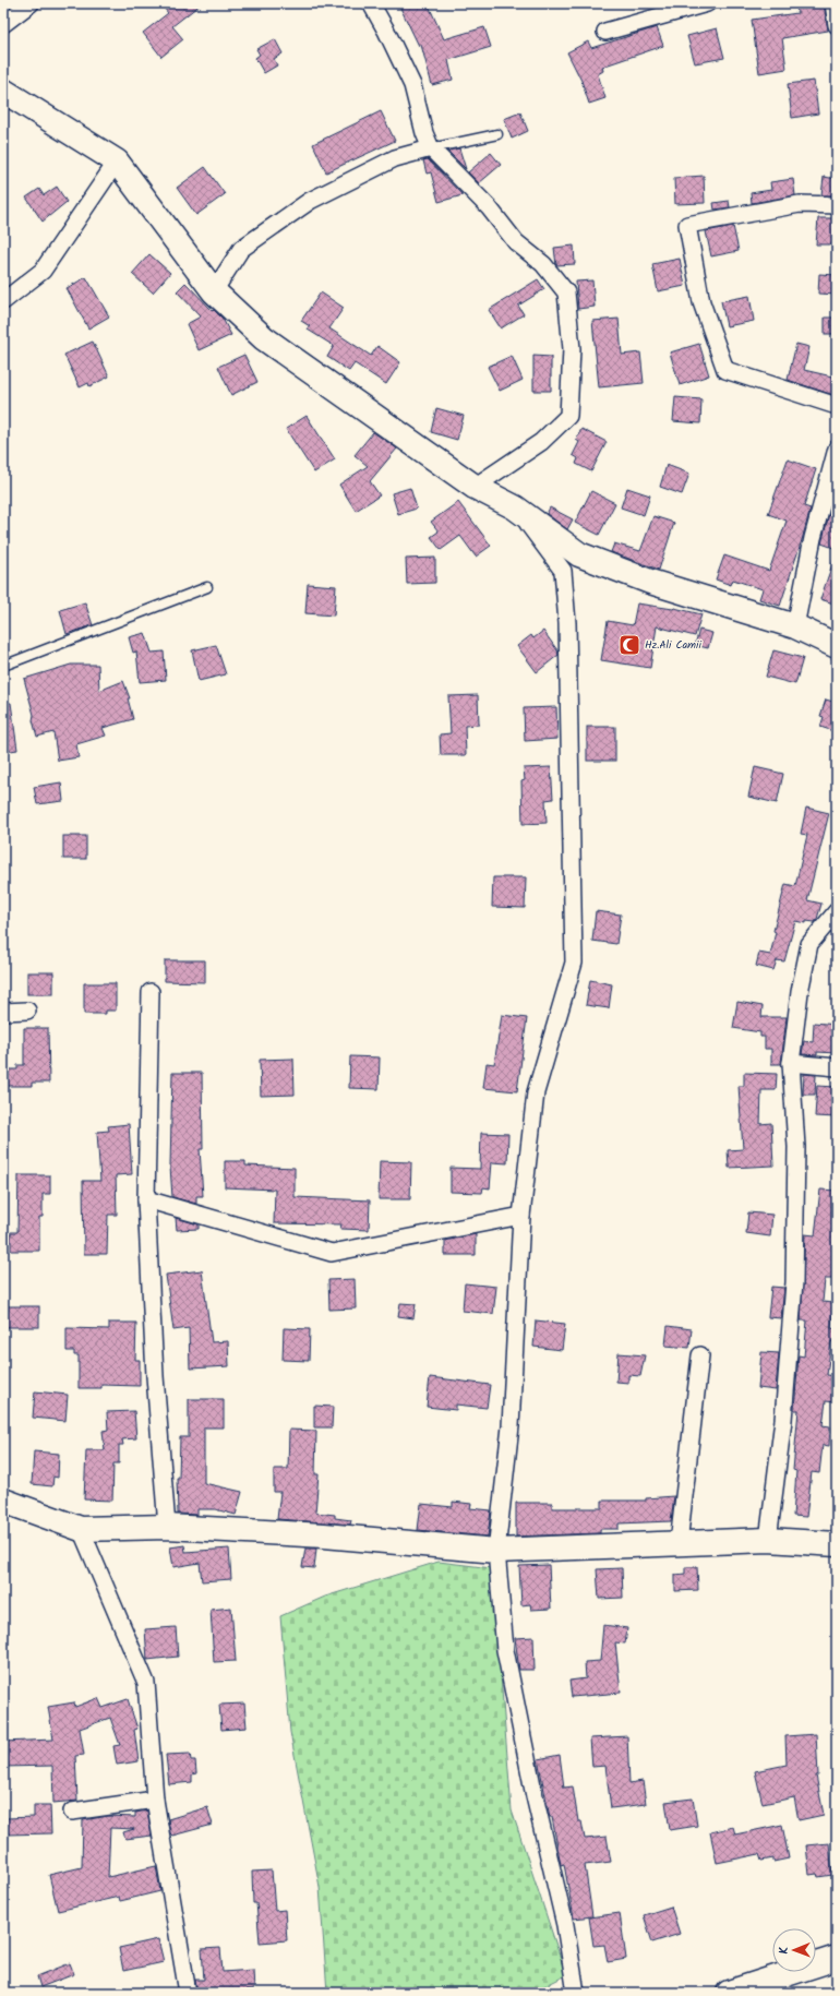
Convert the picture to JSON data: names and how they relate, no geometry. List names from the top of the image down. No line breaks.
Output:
{"places":{"mosque":["Hz.Ali Camii"]},"north":"left"}
